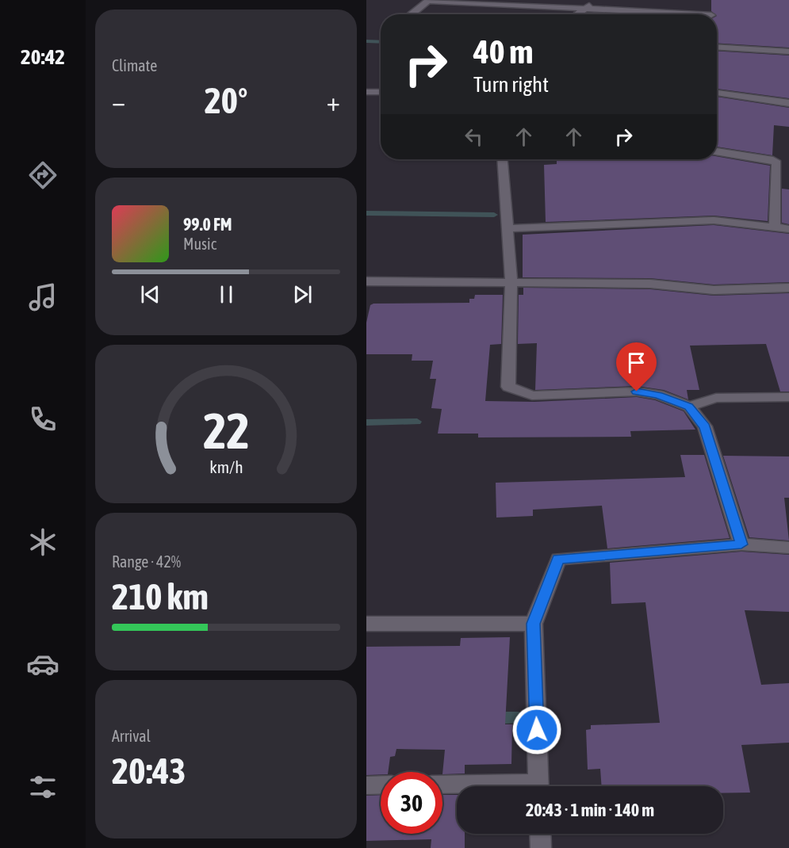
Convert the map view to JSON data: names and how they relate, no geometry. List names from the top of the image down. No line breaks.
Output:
{"page":{"tabs":"20:42","tile":["Climate",["Range · 42%","210 km"],["Arrival","20:43"]],"turn":["40 m","Turn right"],"heat":["−","20°","+"],"song":["99.0 FM","Music"],"limit":"30","trip":"20:43 · 1 min · 140 m","gauge":["22","km/h"]}}
